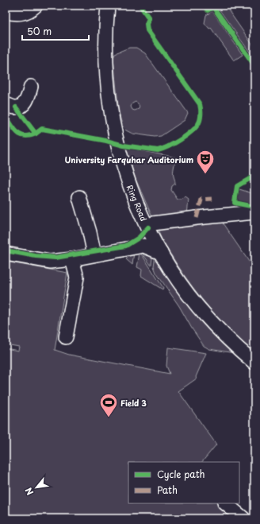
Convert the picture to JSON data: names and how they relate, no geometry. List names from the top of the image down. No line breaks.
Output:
{"streets":{"street":["Ring Road"]},"places":{"theatre":["University Farquhar Auditorium"],"sports":["Field 3"]},"legend":["Cycle path","Path"],"scale_bar":"50 m","north":"bottom left"}
